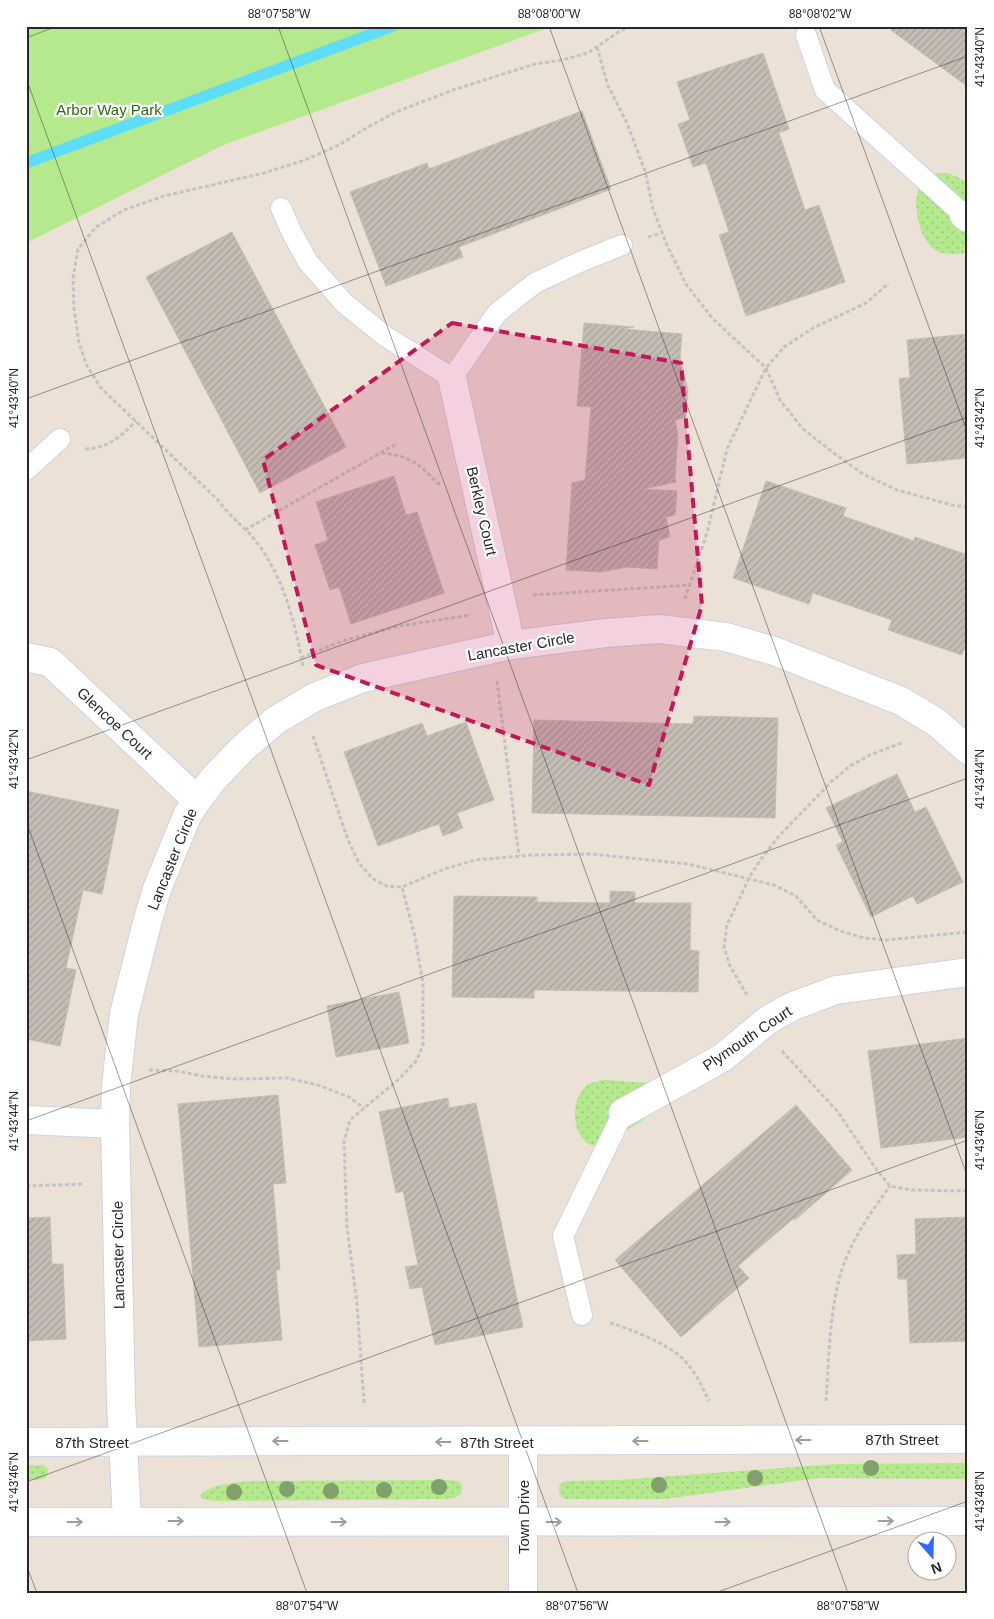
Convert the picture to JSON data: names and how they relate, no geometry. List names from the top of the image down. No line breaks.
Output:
{"streets":{"street":["Berkley Court","Lancaster Circle","Glencoe Court","Plymouth Court","87th Street","Town Drive"]},"crossings":[["Berkley Court","Lancaster Circle"],["Lancaster Circle","Glencoe Court"],["Lancaster Circle","87th Street"],["87th Street","Town Drive"]],"parks":["Arbor Way Park"],"north":"bottom","coordinates":["88°07'58\"W","88°08'00\"W","88°08'02\"W","41°43'40\"N","41°43'42\"N","41°43'44\"N","41°43'46\"N","41°43'48\"N","88°07'54\"W","88°07'56\"W"]}
